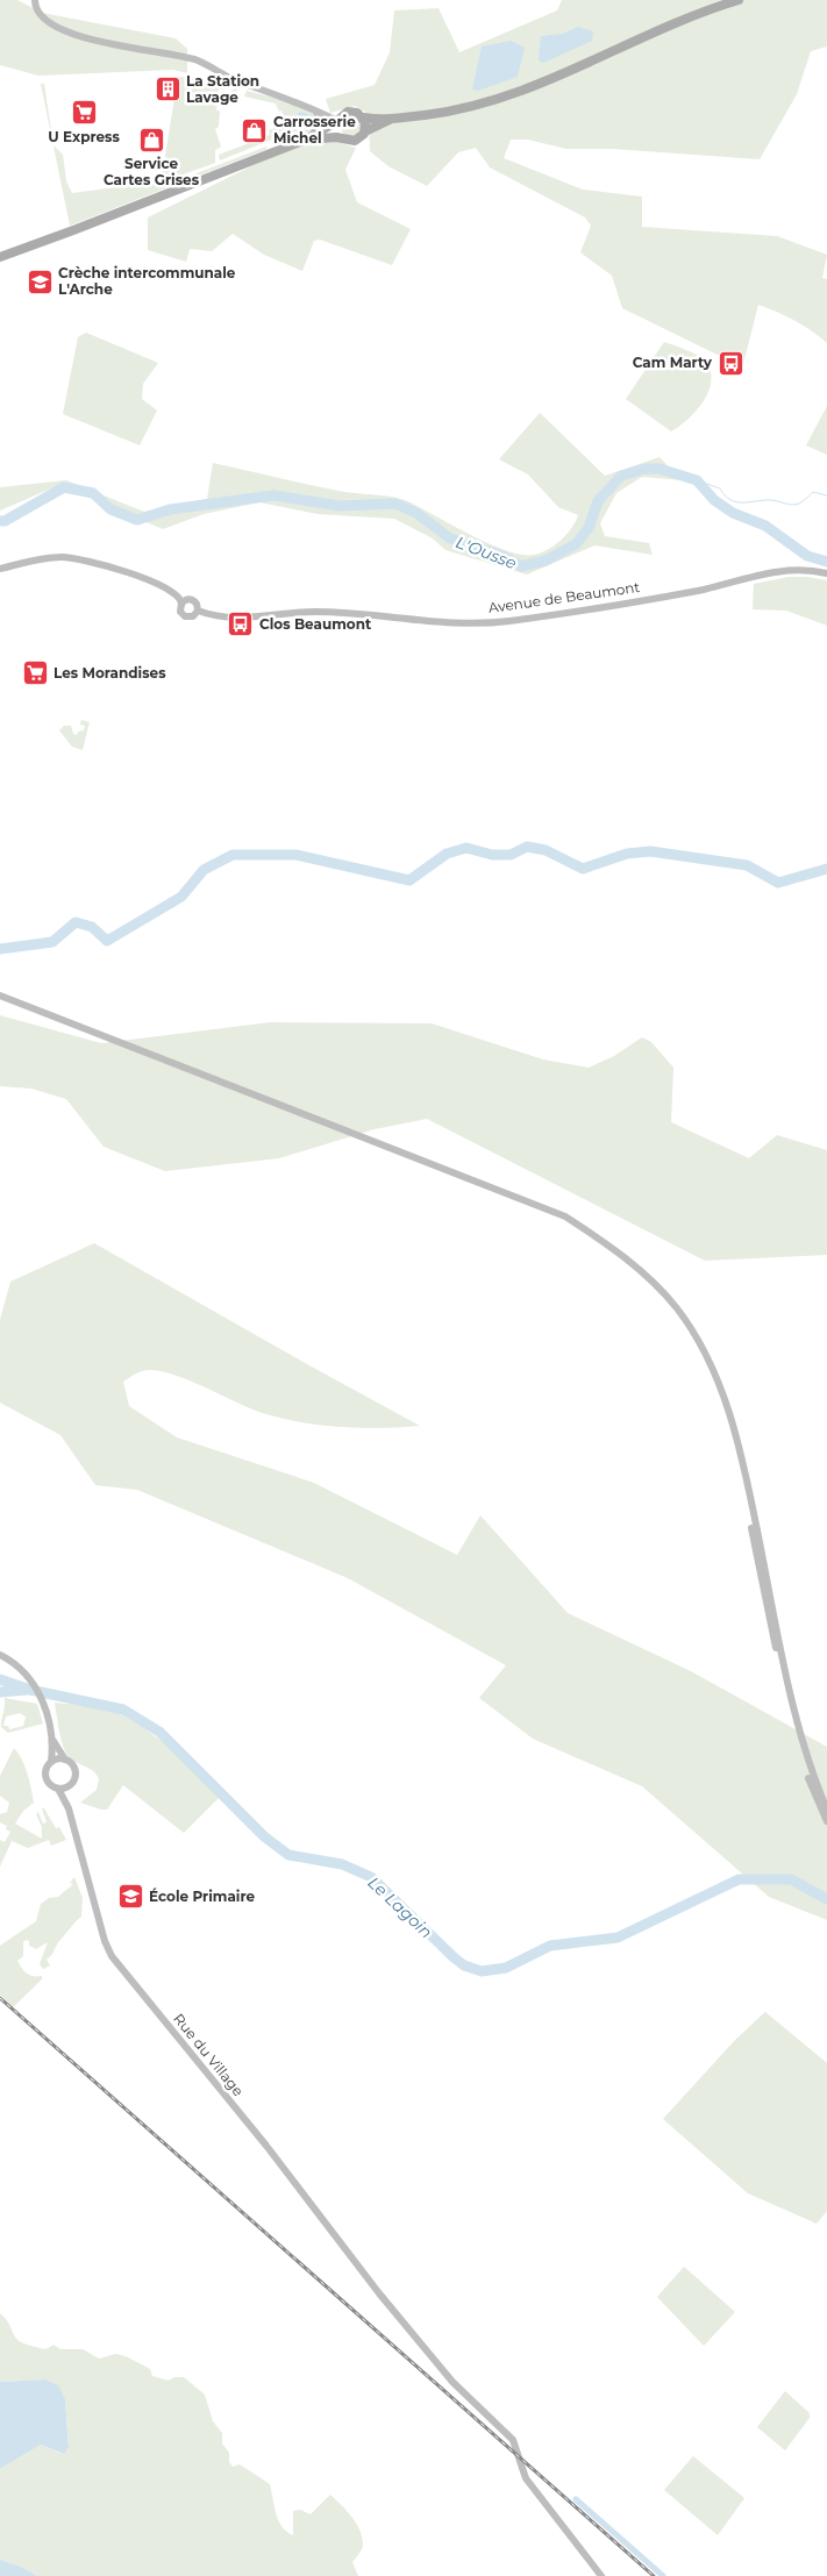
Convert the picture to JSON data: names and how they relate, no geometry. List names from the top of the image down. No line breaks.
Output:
{"streets":{"main road":["Avenue de Beaumont","Rue du Village"]},"water":["L'Ousse","Le Lagoin"],"places":{"building":["La Station Lavage"],"supermarket":["U Express","Les Morandises"],"shop":["Carrosserie Michel","Service Cartes Grises"],"school or university":["Crèche intercommunale L'Arche","École Primaire"],"bus stop":["Cam Marty","Clos Beaumont"]}}
